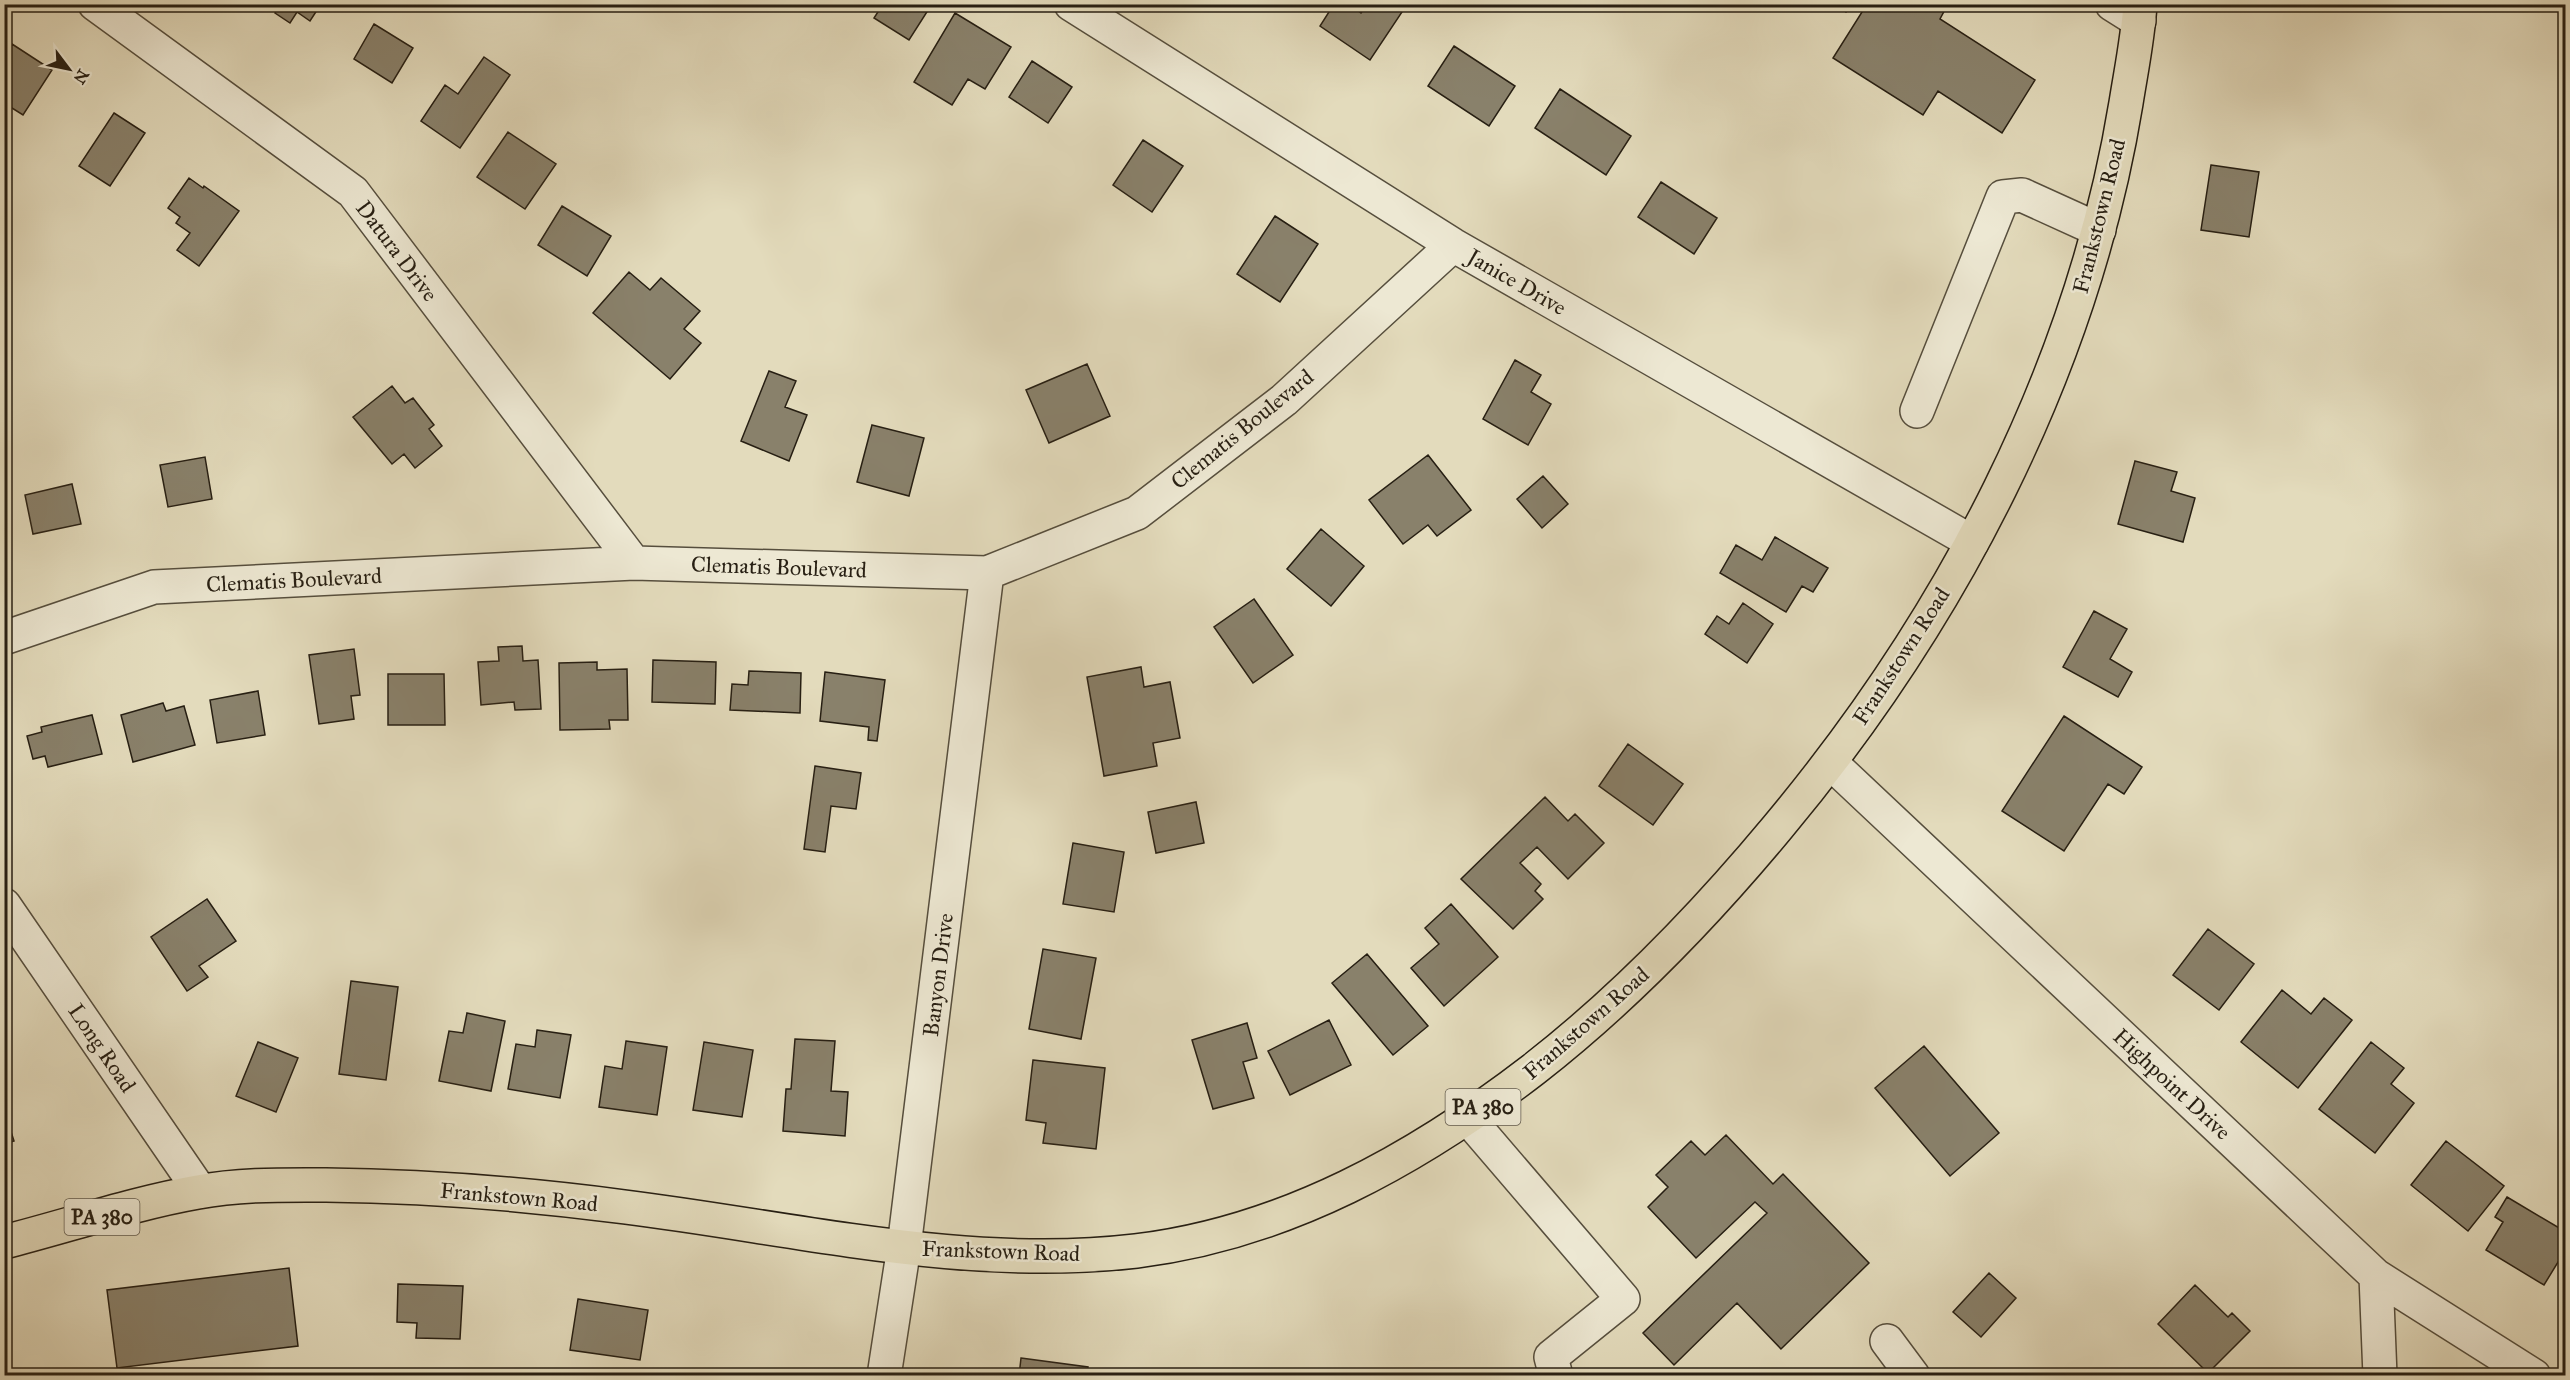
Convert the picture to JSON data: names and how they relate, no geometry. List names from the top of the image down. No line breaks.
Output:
{"streets":{"main road":["Frankstown Road","PA 380"],"street":["Datura Drive","Janice Drive","Clematis Boulevard","Banyon Drive","Long Road","Highpoint Drive"]},"crossings":[["Frankstown Road","Janice Drive"],["Frankstown Road","Banyon Drive"],["Frankstown Road","Long Road"],["Frankstown Road","Highpoint Drive"],["Datura Drive","Clematis Boulevard"],["Janice Drive","Clematis Boulevard"],["Clematis Boulevard","Banyon Drive"]],"north":"bottom right"}
